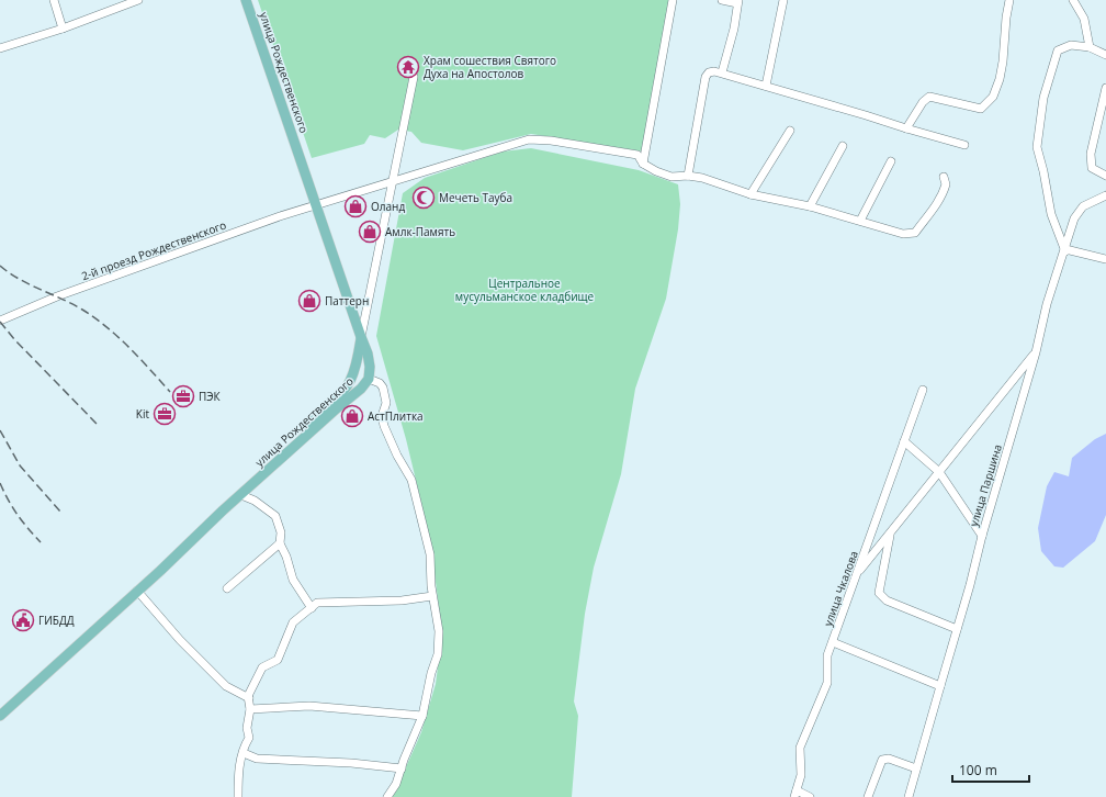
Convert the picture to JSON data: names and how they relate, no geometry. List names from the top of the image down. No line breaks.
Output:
{"streets":{"main road":["улица Рождественского"],"street":["2-й проезд Рождественского","улица Паршина","улица Чкалова"]},"crossings":[["улица Рождественского","2-й проезд Рождественского"]],"parks":["Центральное мусульманское кладбище"],"places":{"temple":["Храм сошествия Святого Духа на Апостолов"],"mosque":["Мечеть Тауба"],"shop":["Оланд","Амлк-Память","Паттерн","АстПлитка"],"office":["ПЭК","Kit"],"public building":["ГИБДД"]},"scale_bar":"100 m"}
